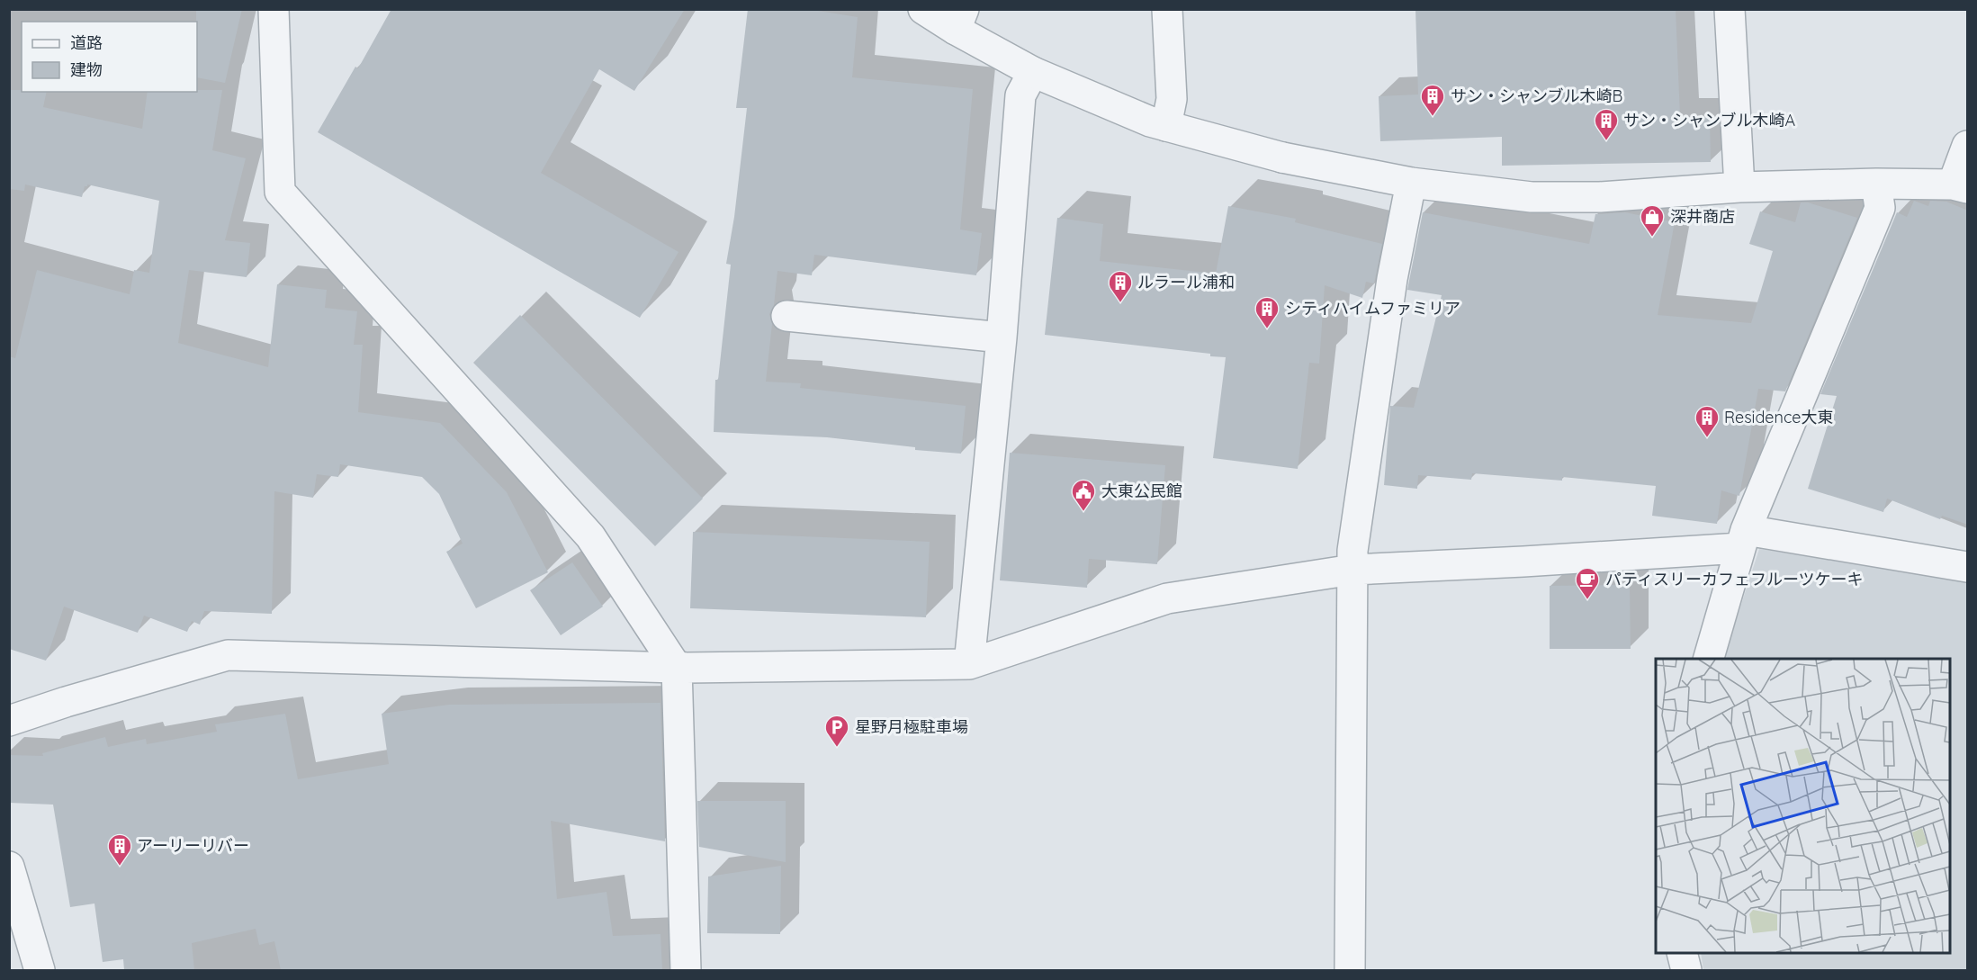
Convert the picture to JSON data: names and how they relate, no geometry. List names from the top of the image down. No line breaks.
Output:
{"places":{"building":["サン・シャンブル木崎B","サン・シャンブル木崎A","ルラール浦和","シティハイムファミリア","Residence大東","アーリーリバー"],"shop":["深井商店"],"public building":["大東公民館"],"cafe":["パティスリーカフェフルーツケーキ"],"parking":["星野月極駐車場"]},"legend":["道路","建物"]}
